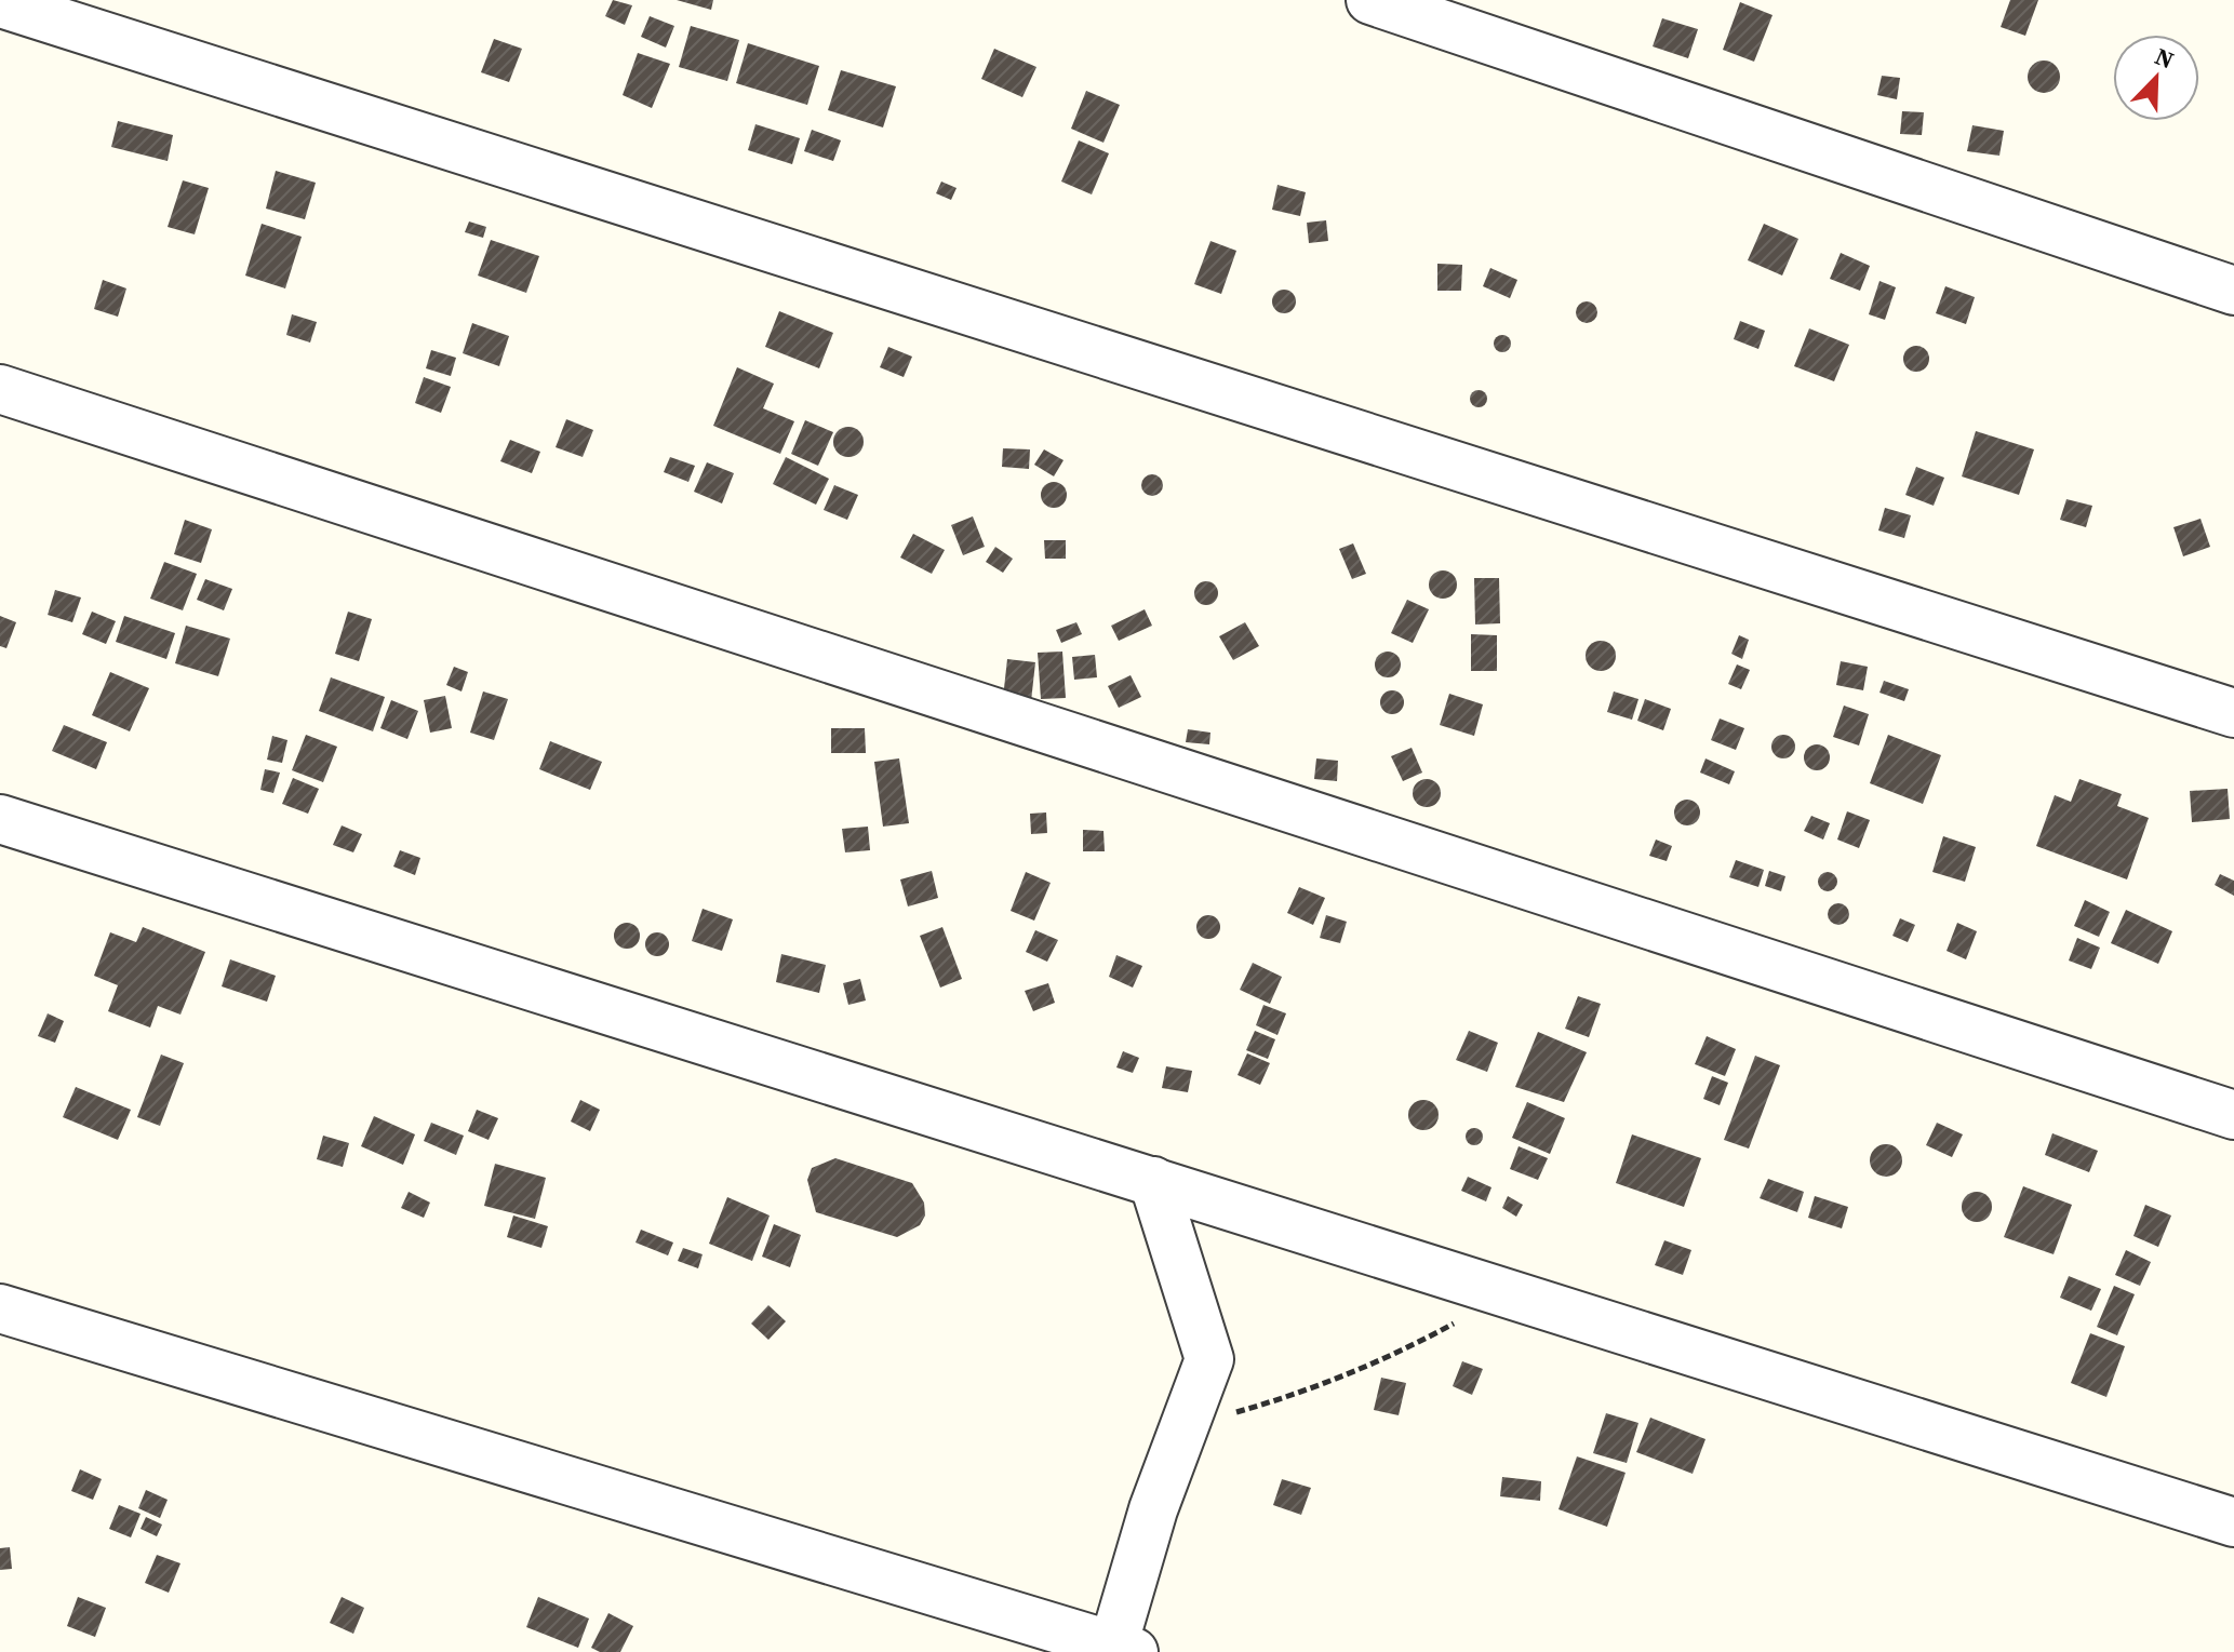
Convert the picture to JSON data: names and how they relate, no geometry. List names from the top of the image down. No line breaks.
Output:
{"north":"top right"}
